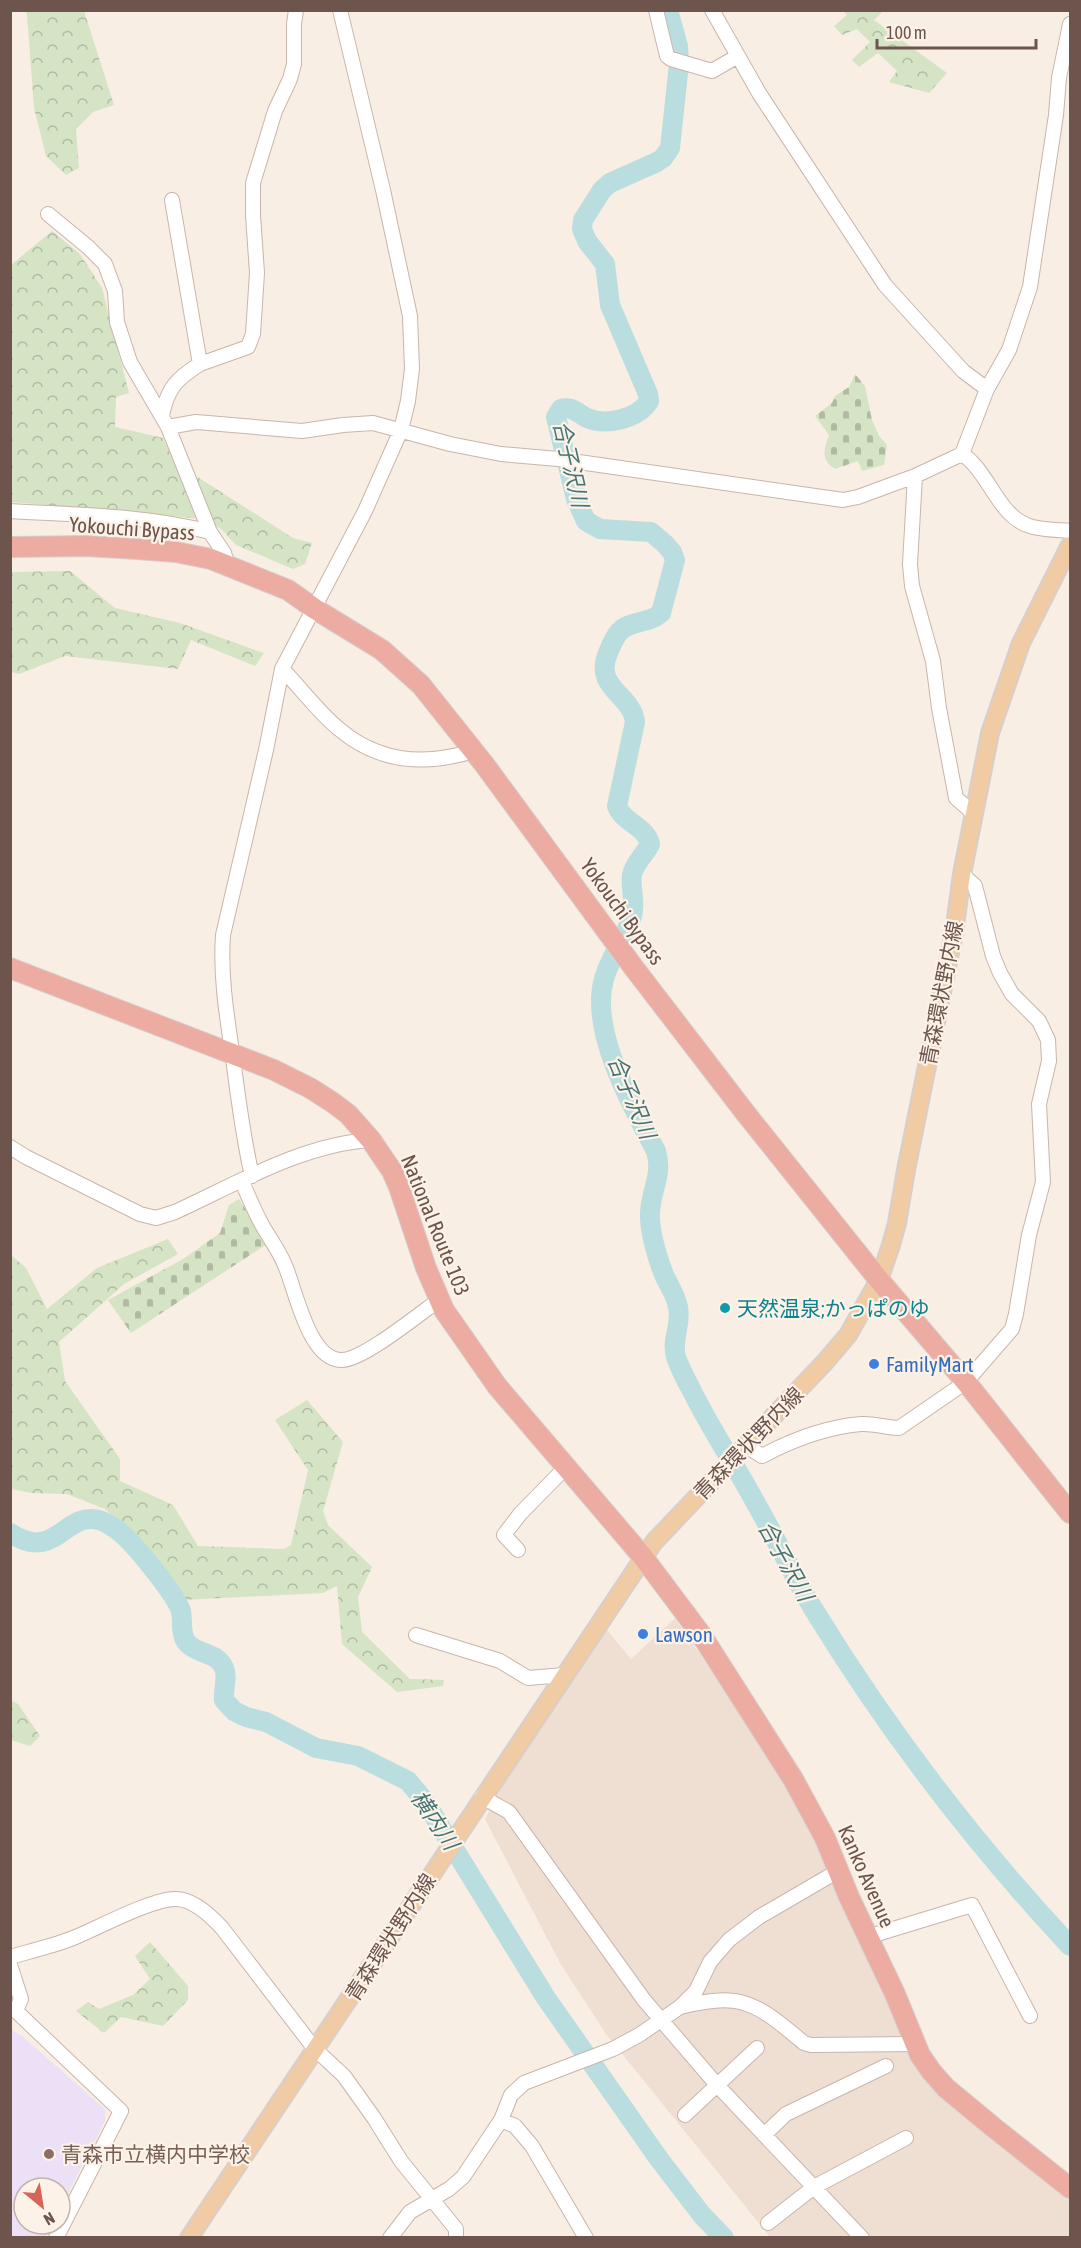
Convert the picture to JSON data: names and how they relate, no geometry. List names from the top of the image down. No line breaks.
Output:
{"streets":{"highway":["Yokouchi Bypass","National Route 103","Kanko Avenue"],"main road":["青森環状野内線"]},"crossings":[["Yokouchi Bypass","青森環状野内線"],["青森環状野内線","National Route 103"],["青森環状野内線","Kanko Avenue"],["National Route 103","Kanko Avenue"]],"water":["合子沢川","横内川"],"places":["天然温泉;かっぱのゆ","FamilyMart","Lawson","青森市立横内中学校"],"scale_bar":"100 m","north":"bottom right"}
